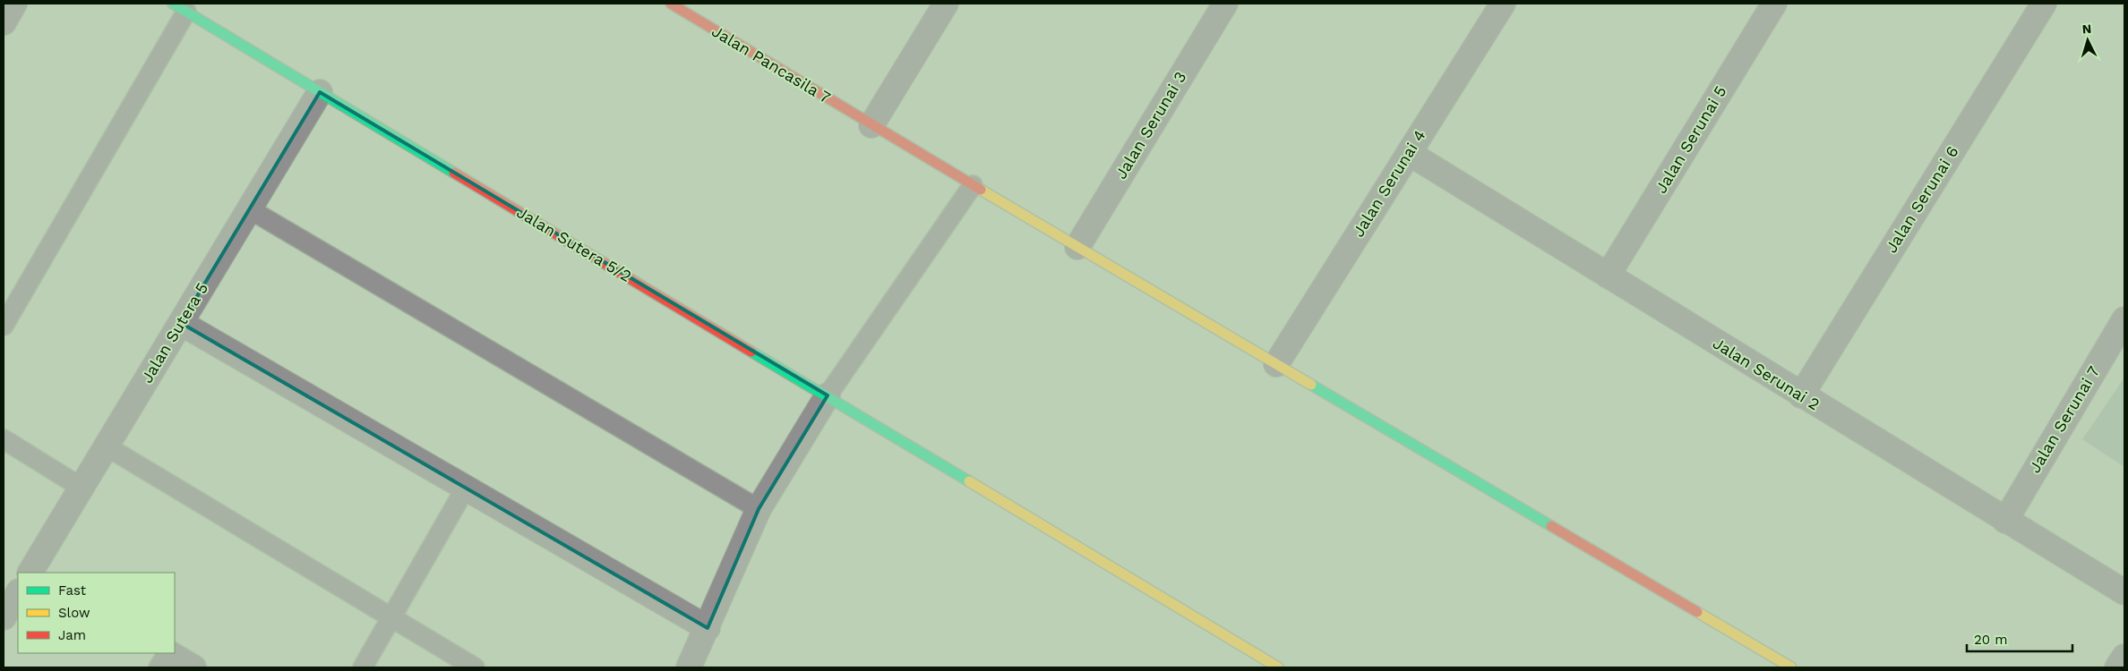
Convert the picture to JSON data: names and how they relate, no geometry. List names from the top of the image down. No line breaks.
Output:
{"streets":{"street":["Jalan Pancasila 7","Jalan Serunai 3","Jalan Serunai 5","Jalan Serunai 4","Jalan Serunai 6","Jalan Sutera 5/2","Jalan Sutera 5","Jalan Serunai 2","Jalan Serunai 7"]},"crossings":[["Jalan Pancasila 7","Jalan Serunai 3"],["Jalan Pancasila 7","Jalan Serunai 4"],["Jalan Serunai 5","Jalan Serunai 2"],["Jalan Serunai 4","Jalan Serunai 2"],["Jalan Serunai 6","Jalan Serunai 2"],["Jalan Sutera 5/2","Jalan Sutera 5"],["Jalan Serunai 2","Jalan Serunai 7"]],"legend":["Fast","Slow","Jam"],"scale_bar":"20 m","north":"top"}
